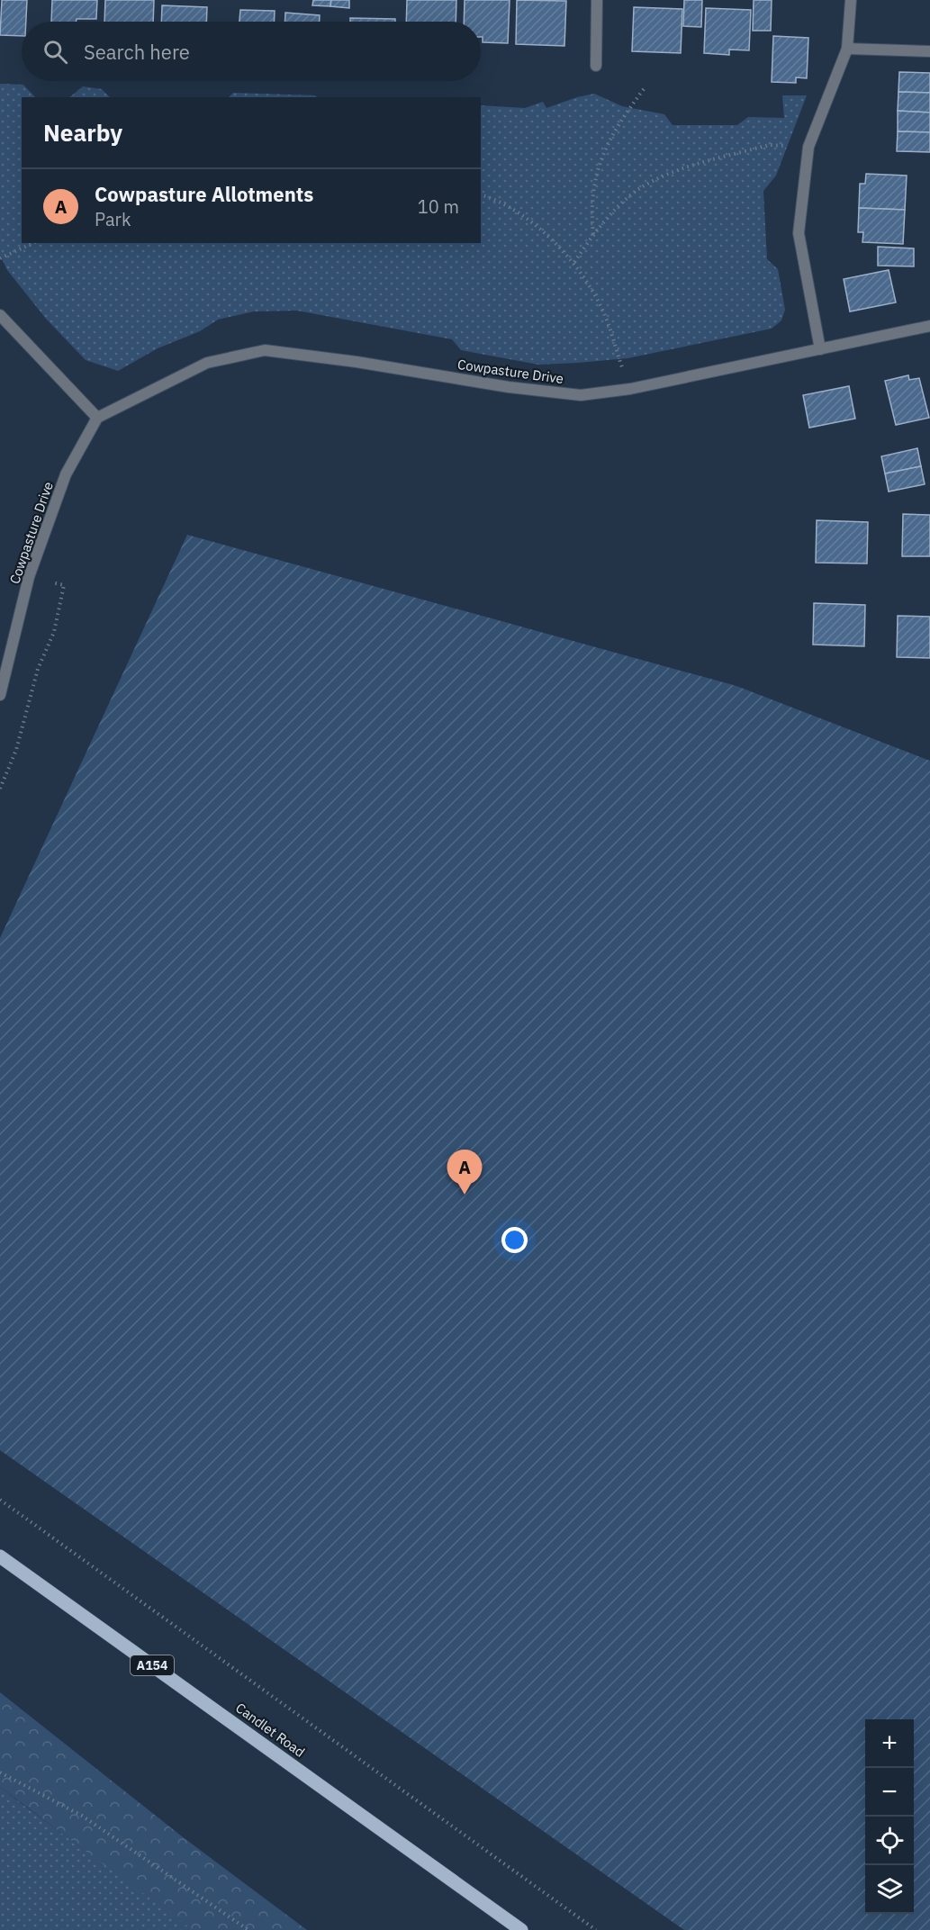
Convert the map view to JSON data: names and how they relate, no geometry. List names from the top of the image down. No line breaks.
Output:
{"streets":{"main road":["A154","Candlet Road"],"street":["Cowpasture Drive"]},"page":{"search":"Search here","heading":"Nearby","list":[{"mark":"A","name":"Cowpasture Allotments","note":"Park","value":"10 m"}],"pins":"A","map_buttons":["+","−"]}}
